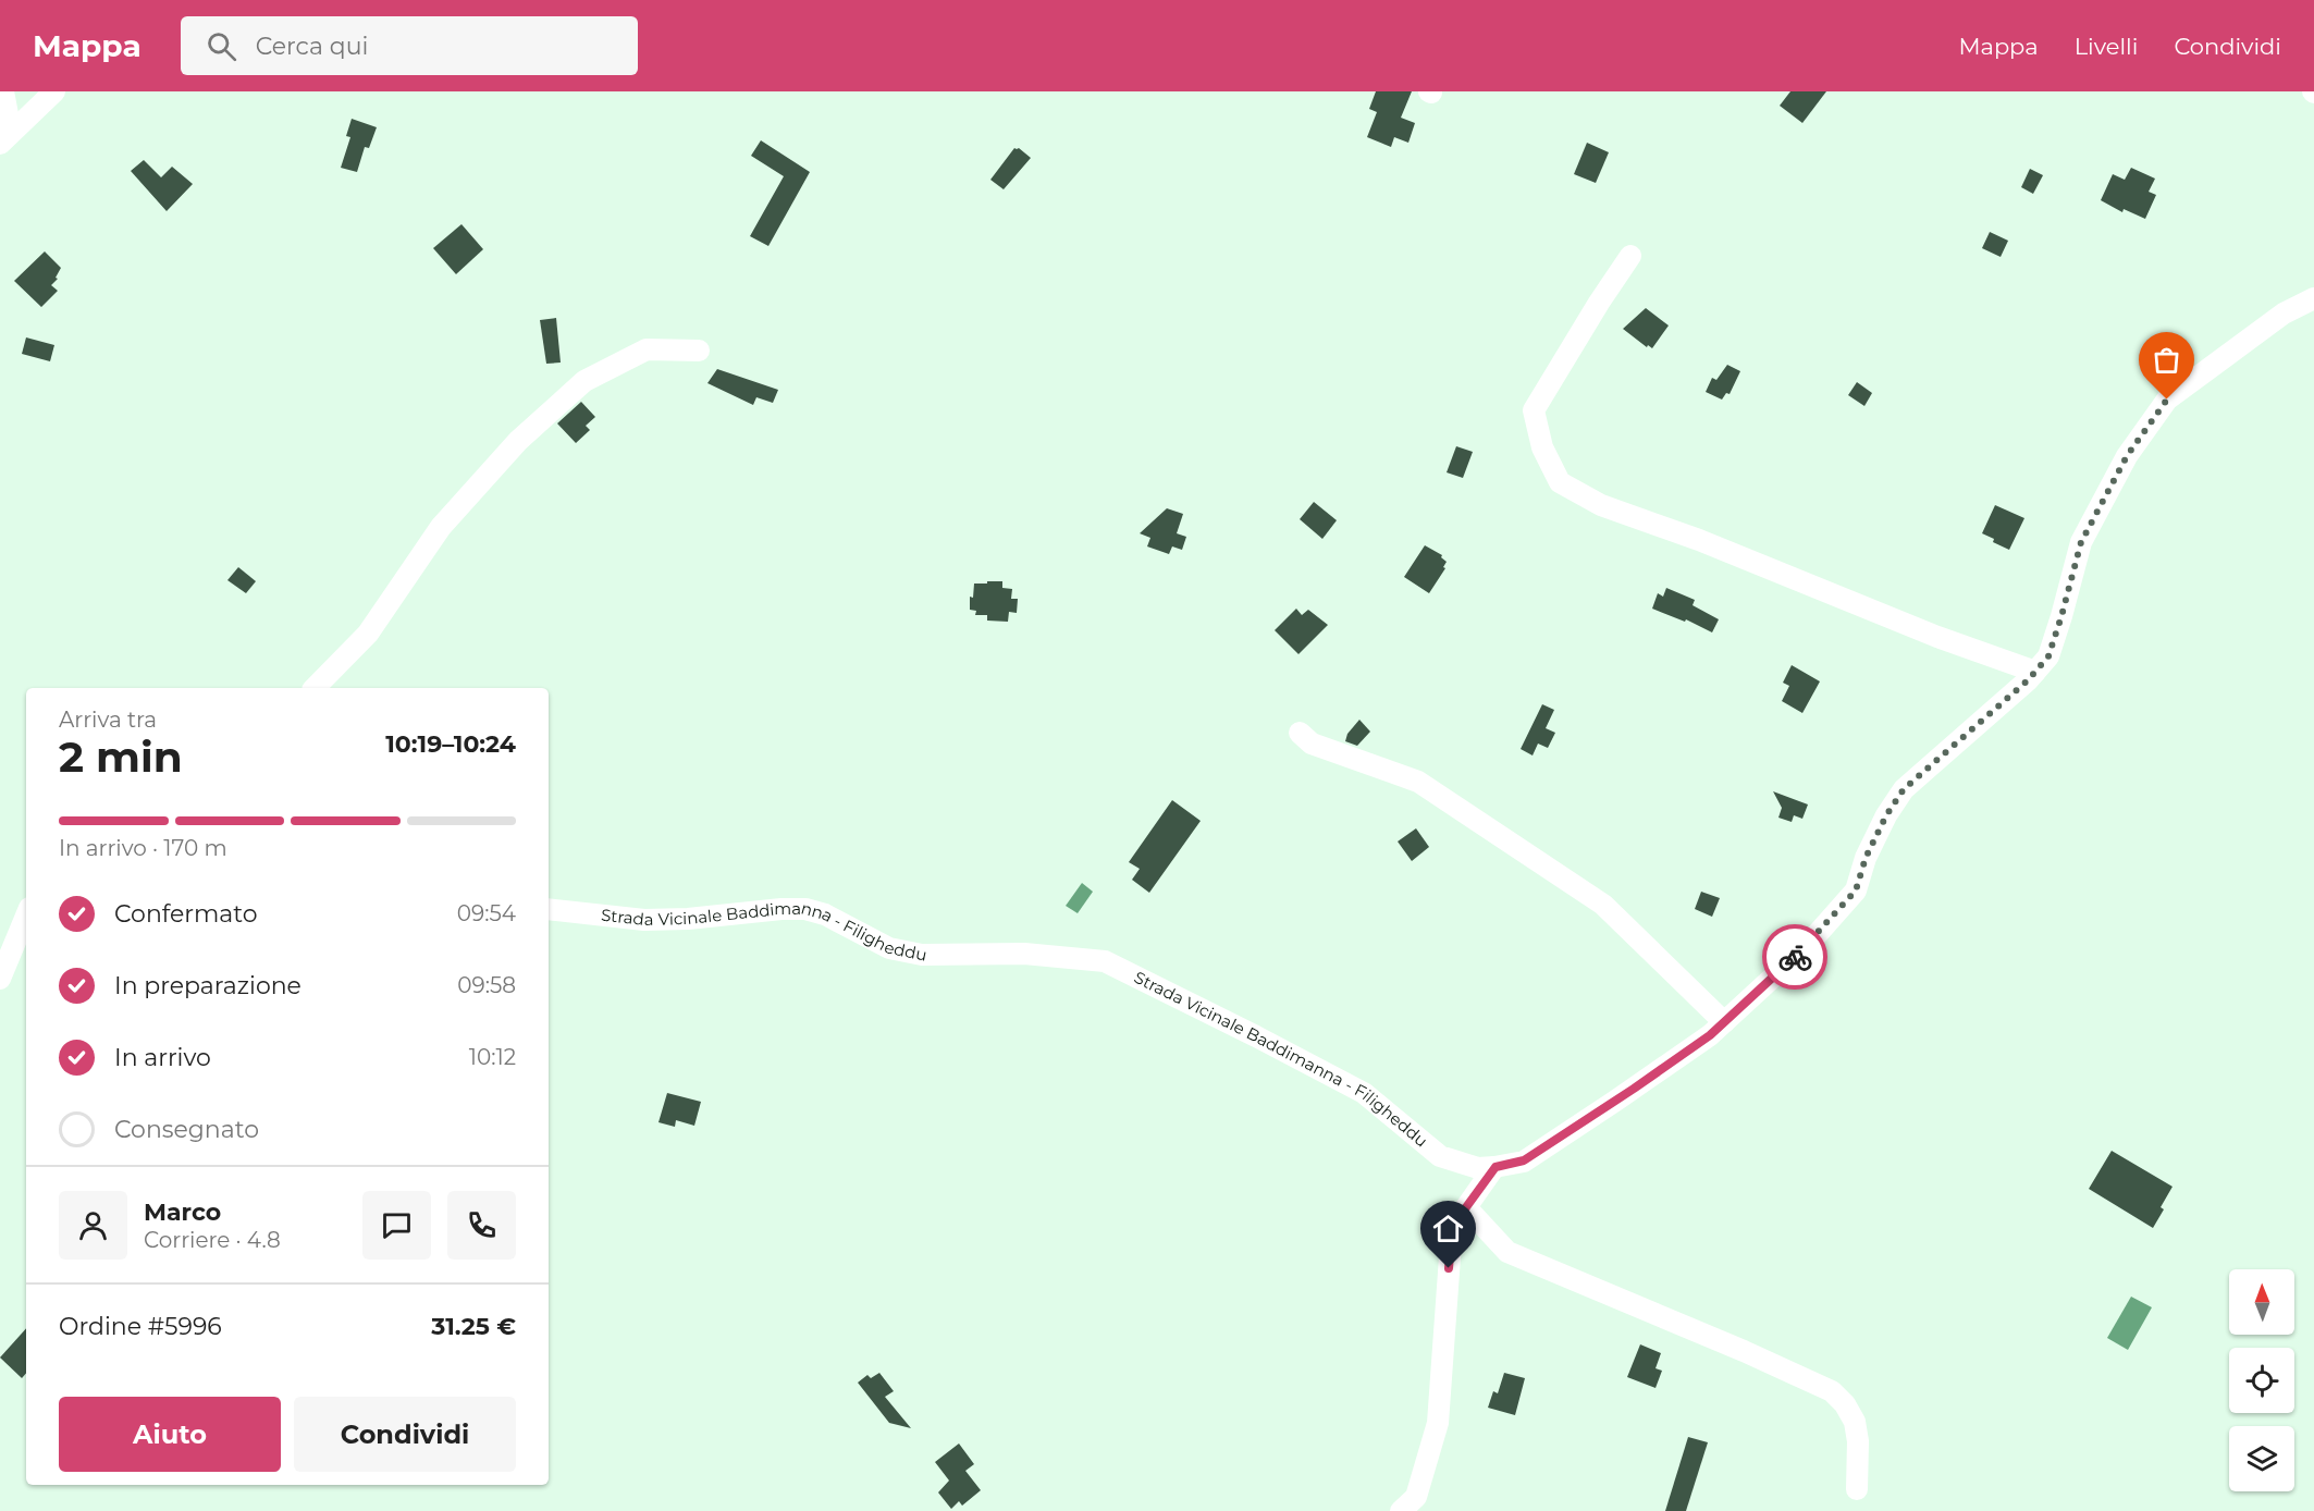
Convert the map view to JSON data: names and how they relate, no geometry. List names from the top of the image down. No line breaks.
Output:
{"streets":{"street":["Strada Vicinale Baddimanna - Filigheddu"]},"north":"top","page":{"header":"Mappa","search":"Cerca qui","nav":["Mappa","Livelli","Condividi"],"heading":["2 min","Arriva tra","10:19–10:24"],"panel":["Marco","Corriere · 4.8","Ordine #5996","31.25 €"],"bar":"In arrivo · 170 m","list":[["Confermato","09:54"],["In preparazione","09:58"],["In arrivo","10:12"],"Consegnato"],"buttons":["Aiuto","Condividi"]}}
